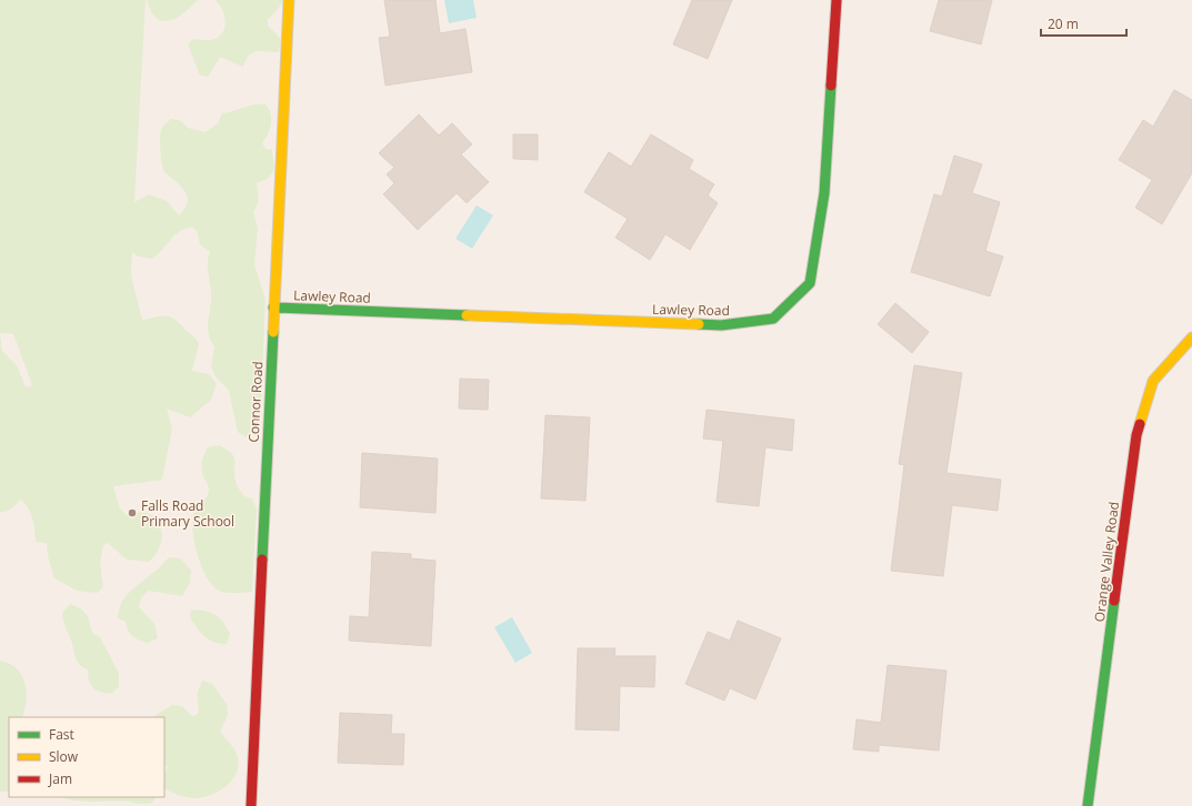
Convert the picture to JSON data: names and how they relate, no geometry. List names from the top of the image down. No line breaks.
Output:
{"streets":{"street":["Lawley Road","Connor Road","Orange Valley Road"]},"crossings":[["Lawley Road","Connor Road"]],"places":["Falls Road Primary School"],"legend":["Fast","Slow","Jam"],"scale_bar":"20 m"}
